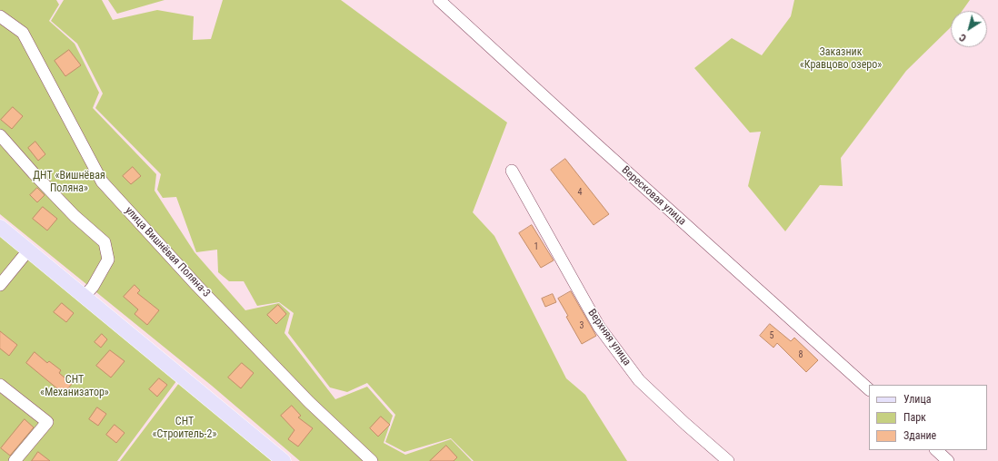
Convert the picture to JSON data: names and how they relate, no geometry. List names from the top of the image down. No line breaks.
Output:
{"streets":{"street":["Вересковая улица","улица Вишнёвая Поляна-3","Верхняя улица"]},"parks":["Заказник «Кравцово озеро»","ДНТ «Вишнёвая Поляна»","СНТ «Механизатор»","СНТ «Строитель-2»"],"house_numbers":["4","1","3","5","8"],"legend":["Улица","Парк","Здание"],"north":"bottom left"}
